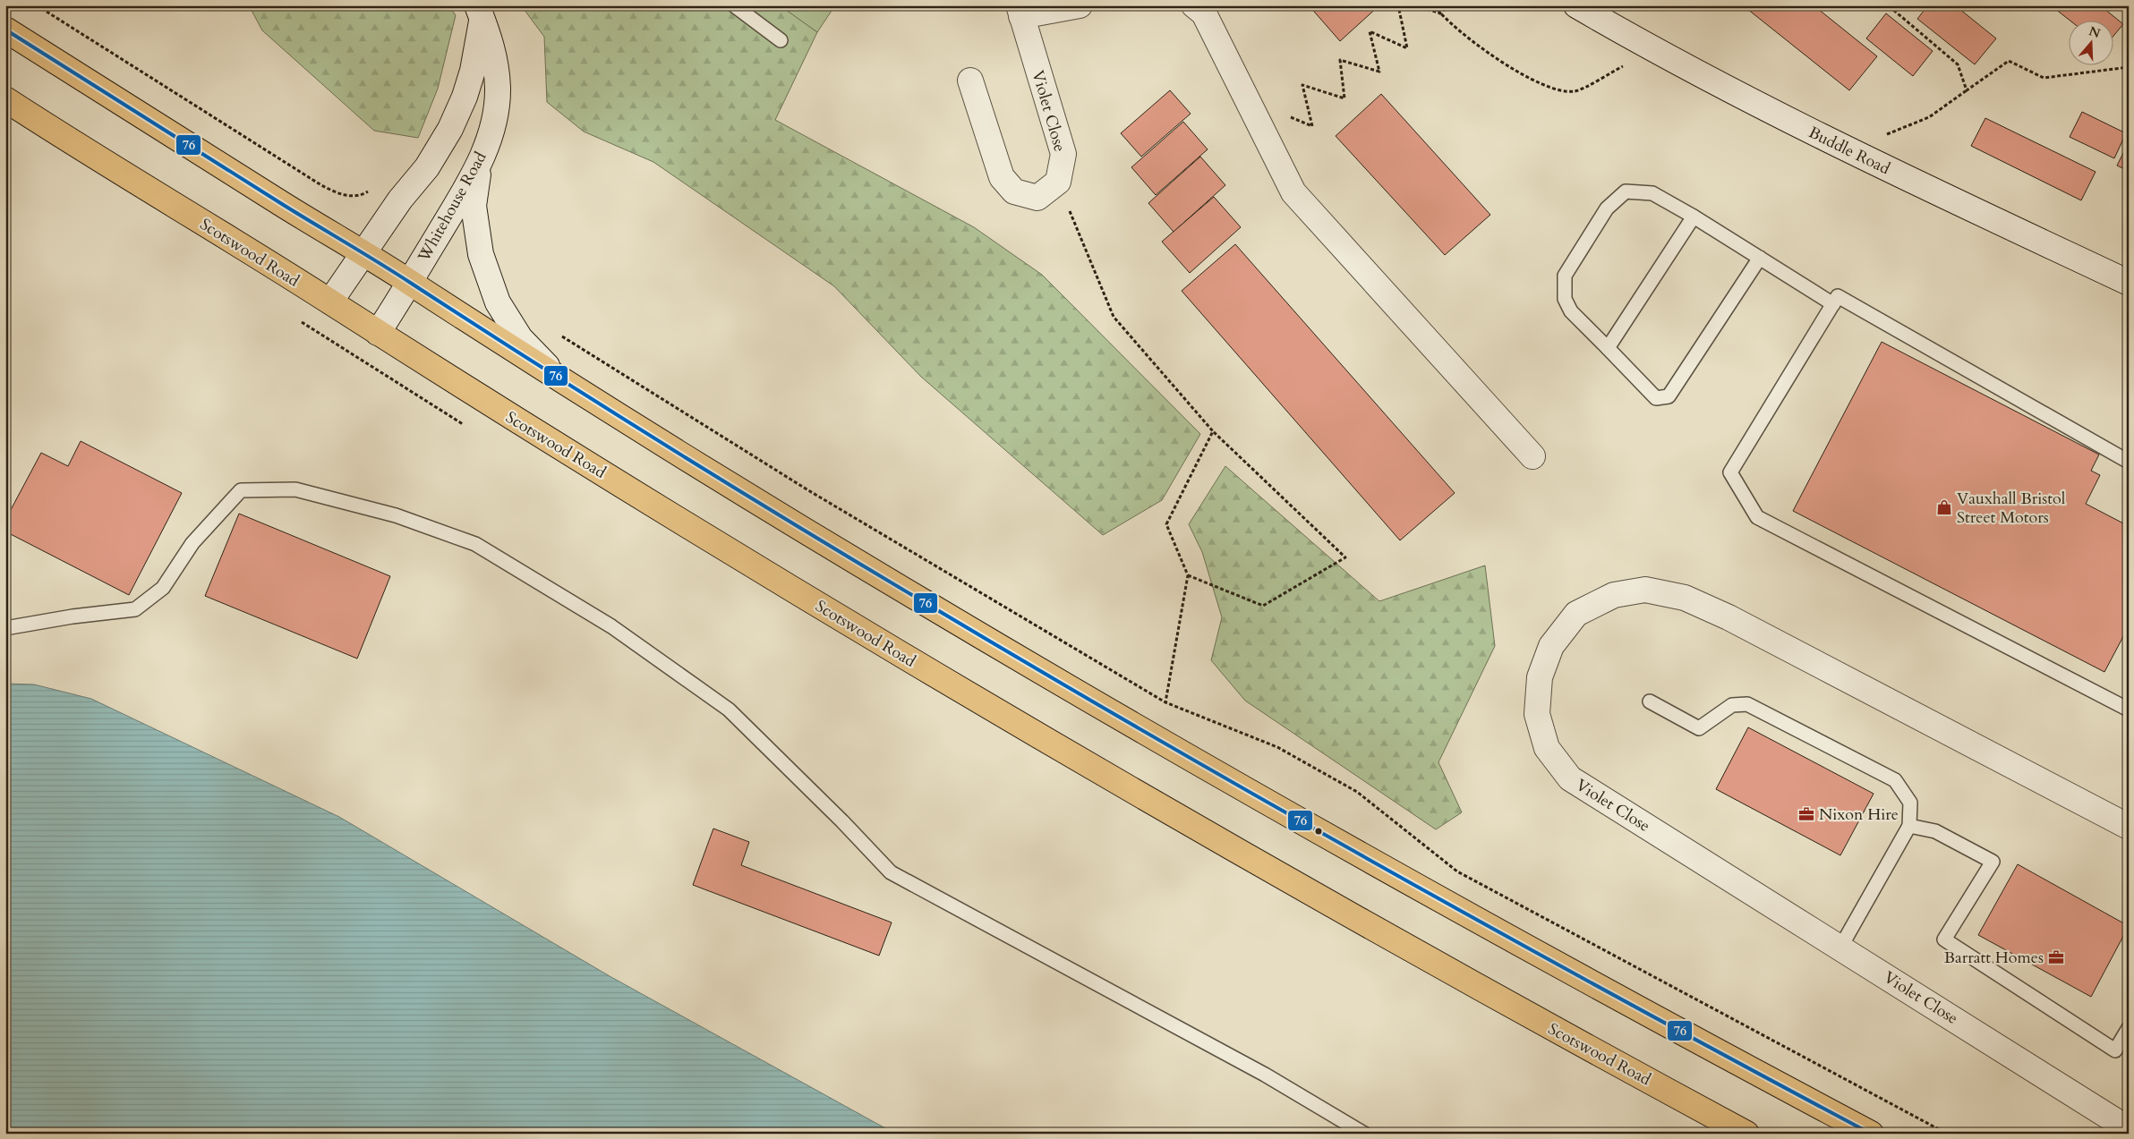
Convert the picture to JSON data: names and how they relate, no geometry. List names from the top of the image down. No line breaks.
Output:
{"streets":{"main road":["Scotswood Road"],"street":["Violet Close","Buddle Road","Whitehouse Road"]},"crossings":[["Whitehouse Road","Scotswood Road"]],"places":{"shop":["Vauxhall Bristol Street Motors"],"office":["Nixon Hire","Barratt Homes"]},"lines":["transit line 76"],"north":"top"}
